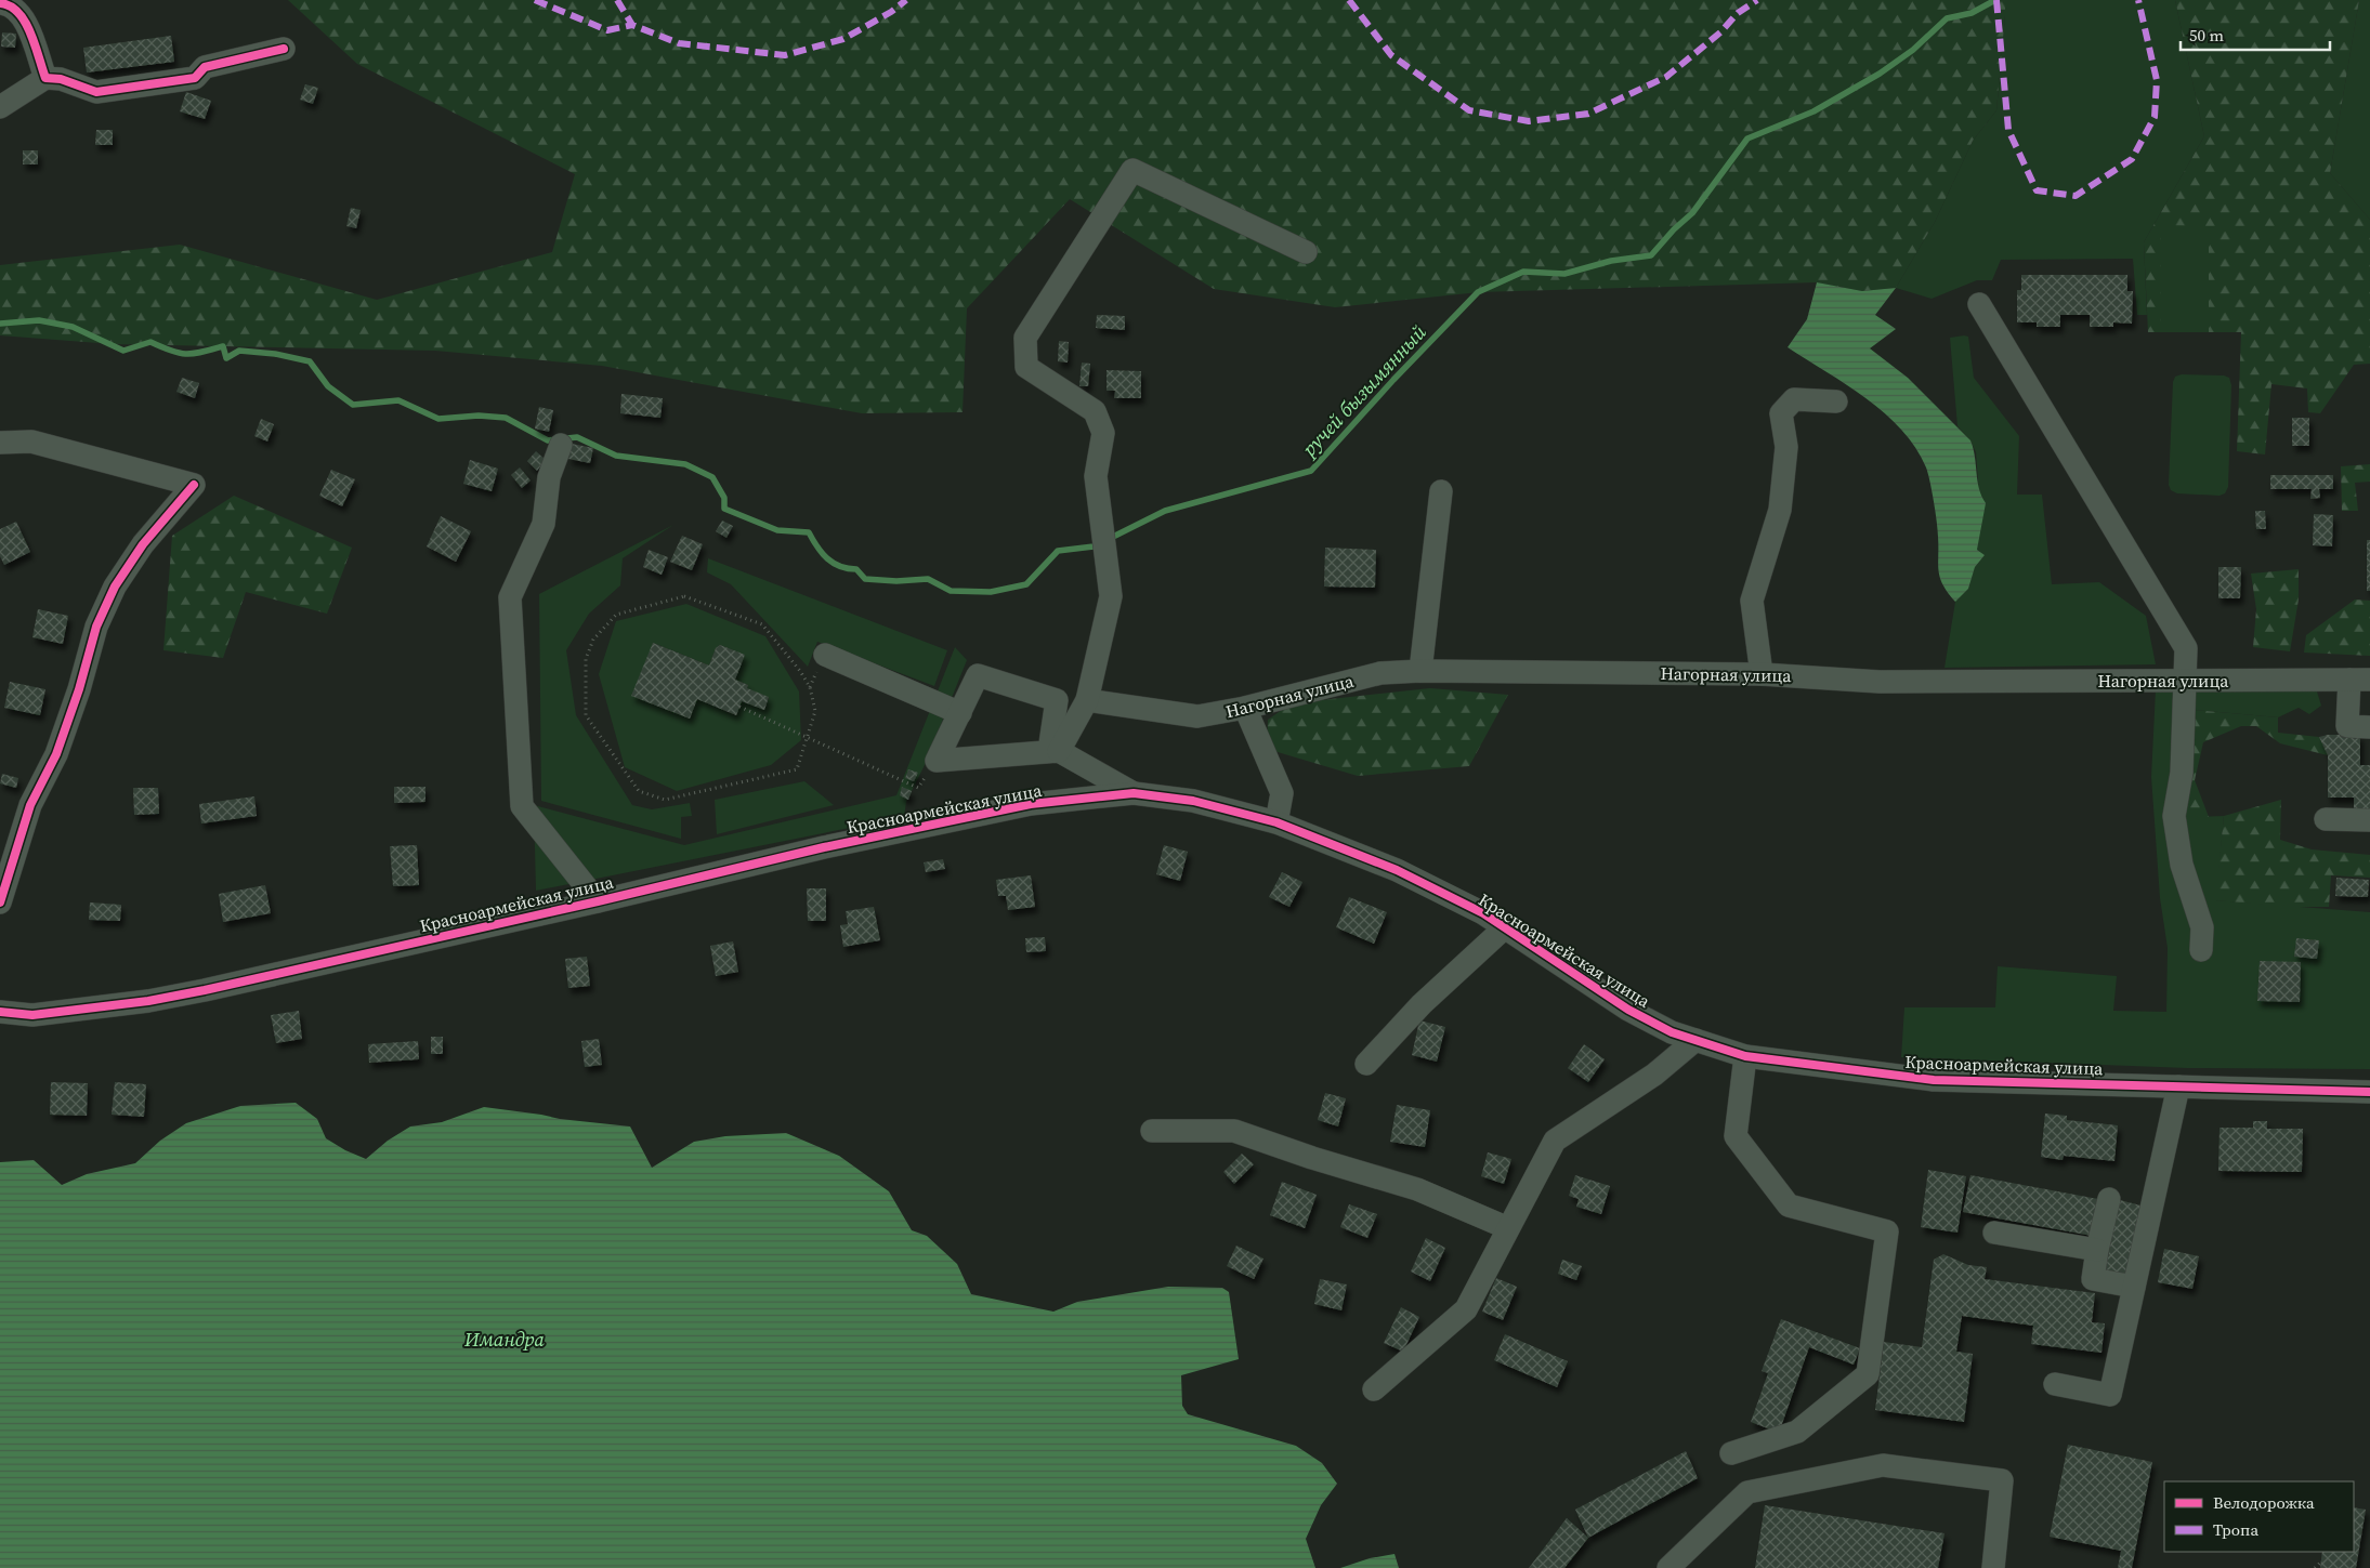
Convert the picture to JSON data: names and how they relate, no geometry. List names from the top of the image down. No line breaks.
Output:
{"streets":{"street":["Нагорная улица","Красноармейская улица"]},"water":["ручей бызымянный","Имандра"],"legend":["Велодорожка","Тропа"],"scale_bar":"50 m"}
